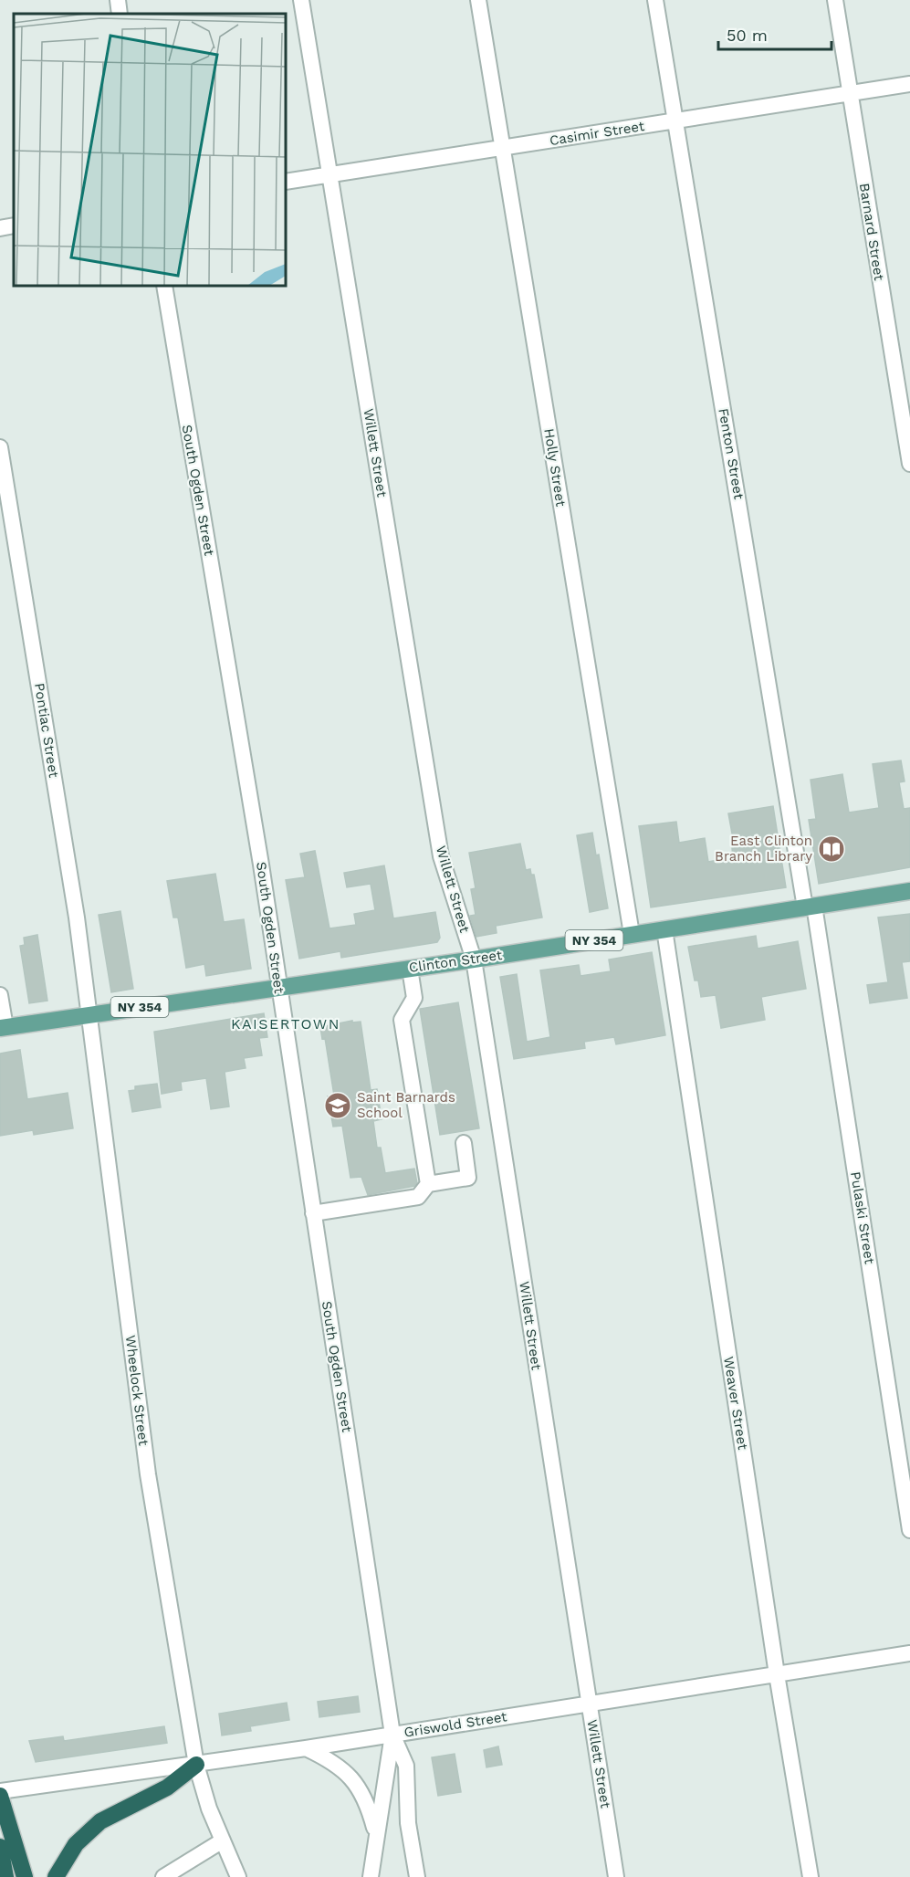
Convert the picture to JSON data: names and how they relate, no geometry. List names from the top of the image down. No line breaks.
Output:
{"streets":{"main road":["NY 354","Clinton Street"],"street":["Casimir Street","Barnard Street","Willett Street","Fenton Street","Holly Street","South Ogden Street","Pontiac Street","Pulaski Street","Wheelock Street","Weaver Street","Griswold Street"]},"crossings":[["Casimir Street","Barnard Street"],["Casimir Street","Willett Street"],["Casimir Street","Fenton Street"],["Casimir Street","Holly Street"],["Willett Street","Clinton Street"],["Willett Street","Griswold Street"],["Fenton Street","Clinton Street"],["Fenton Street","Pulaski Street"],["Holly Street","Clinton Street"],["South Ogden Street","Clinton Street"],["South Ogden Street","Griswold Street"],["Pontiac Street","Clinton Street"],["Pontiac Street","Wheelock Street"],["Clinton Street","Pulaski Street"],["Clinton Street","Wheelock Street"],["Clinton Street","Weaver Street"],["Wheelock Street","Griswold Street"],["Weaver Street","Griswold Street"]],"districts":["KAISERTOWN"],"places":{"library":["East Clinton Branch Library"],"school or university":["Saint Barnards School"]},"scale_bar":"50 m"}
